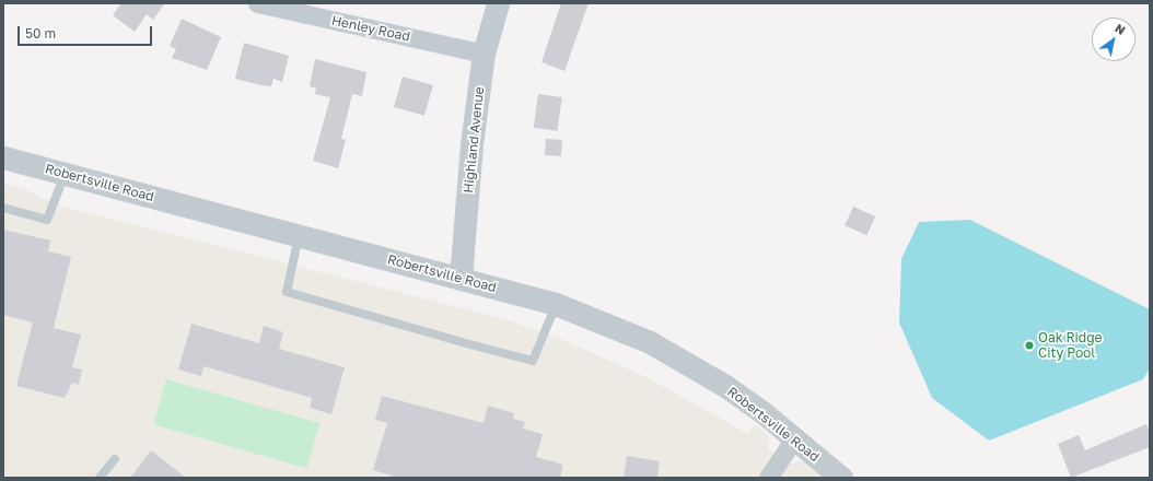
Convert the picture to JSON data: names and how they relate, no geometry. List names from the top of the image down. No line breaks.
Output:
{"streets":{"street":["Henley Road","Highland Avenue","Robertsville Road"]},"crossings":[["Henley Road","Highland Avenue"],["Highland Avenue","Robertsville Road"]],"places":["Oak Ridge City Pool"],"scale_bar":"50 m","north":"top right"}
